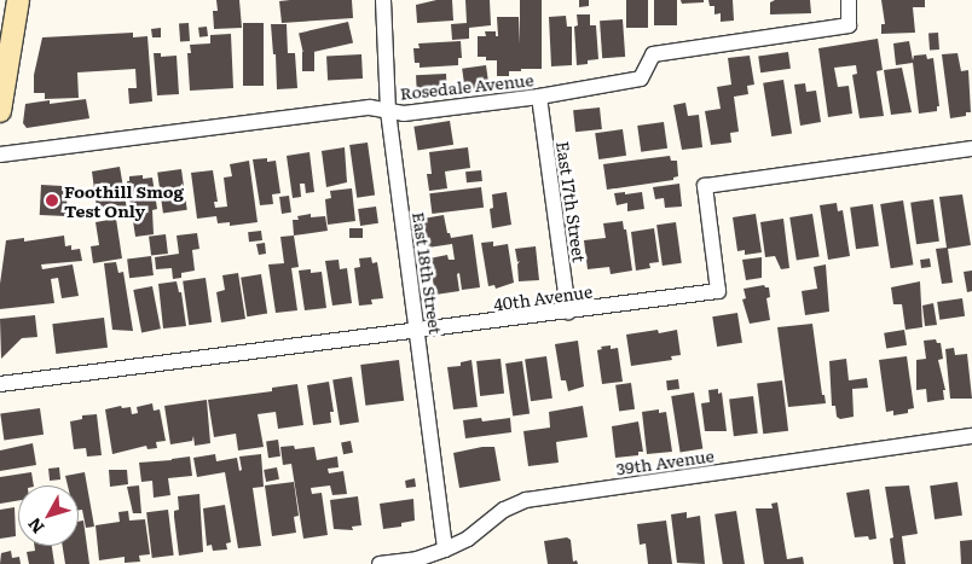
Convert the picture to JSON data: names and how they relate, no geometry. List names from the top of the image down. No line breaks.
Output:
{"streets":{"street":["Rosedale Avenue","East 17th Street","East 18th Street","40th Avenue","39th Avenue"]},"crossings":[["Rosedale Avenue","East 17th Street"],["Rosedale Avenue","East 18th Street"],["East 17th Street","40th Avenue"],["East 18th Street","40th Avenue"],["East 18th Street","39th Avenue"]],"places":["Foothill Smog Test Only"],"north":"bottom left"}
